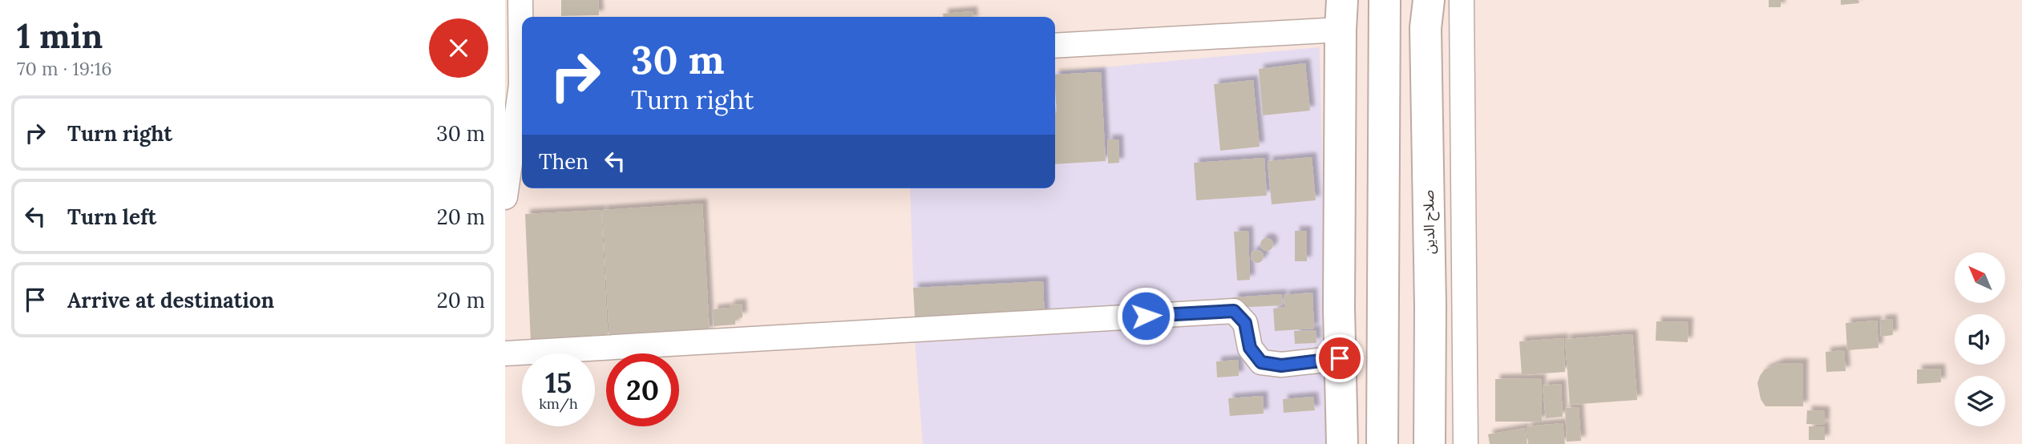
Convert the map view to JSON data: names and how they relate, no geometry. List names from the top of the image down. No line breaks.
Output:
{"streets":{"main road":["صلاح الدين"]},"north":"top left","page":{"heading":["1 min","70 m · 19:16"],"turn":["30 m","Turn right"],"list":[{"name":"Turn right","value":"30 m"},{"name":"Turn left","value":"20 m"},{"name":"Arrive at destination","value":"20 m"}],"then":"Then","speed":"15 km/h","limit":"20"}}
